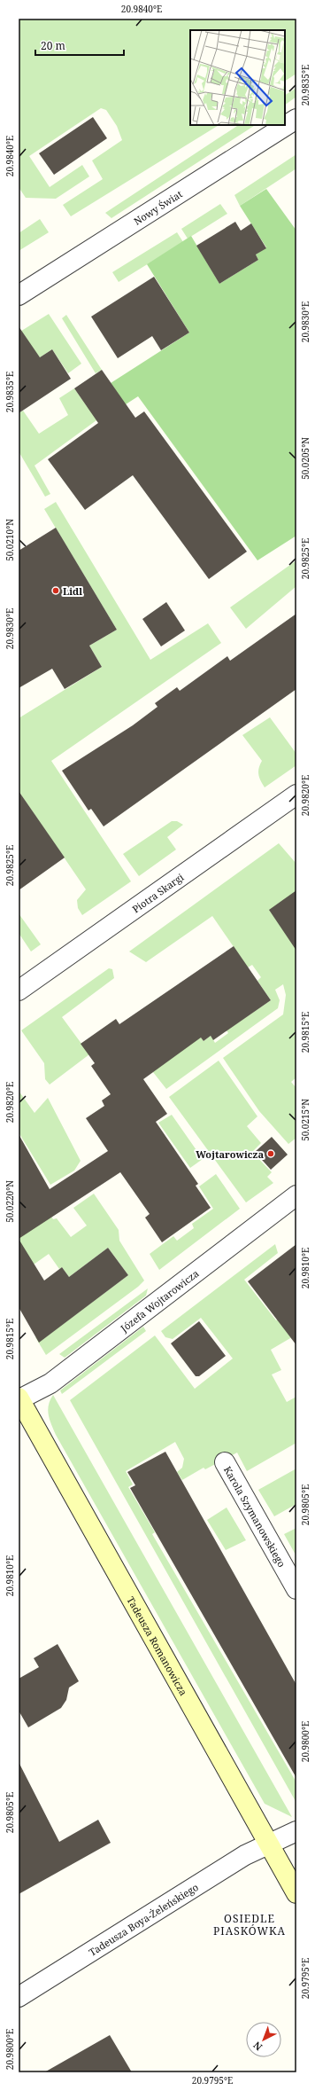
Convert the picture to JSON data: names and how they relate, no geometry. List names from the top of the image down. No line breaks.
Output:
{"streets":{"street":["Nowy Świat","Piotra Skargi","Józefa Wojtarowicza","Karola Szymanowskiego","Tadeusza Romanowicza","Tadeusza Boya-Żeleńskiego"]},"crossings":[["Józefa Wojtarowicza","Tadeusza Romanowicza"],["Tadeusza Romanowicza","Tadeusza Boya-Żeleńskiego"]],"districts":["OSIEDLE PIASKÓWKA"],"places":["Lidl","Wojtarowicza"],"scale_bar":"20 m","north":"bottom left","coordinates":["20.9840°E","20.9835°E","20.9830°E","50.0205°N","50.0210°N","20.9825°E","20.9820°E","20.9815°E","50.0215°N","50.0220°N","20.9810°E","20.9805°E","20.9800°E","20.9795°E"]}
